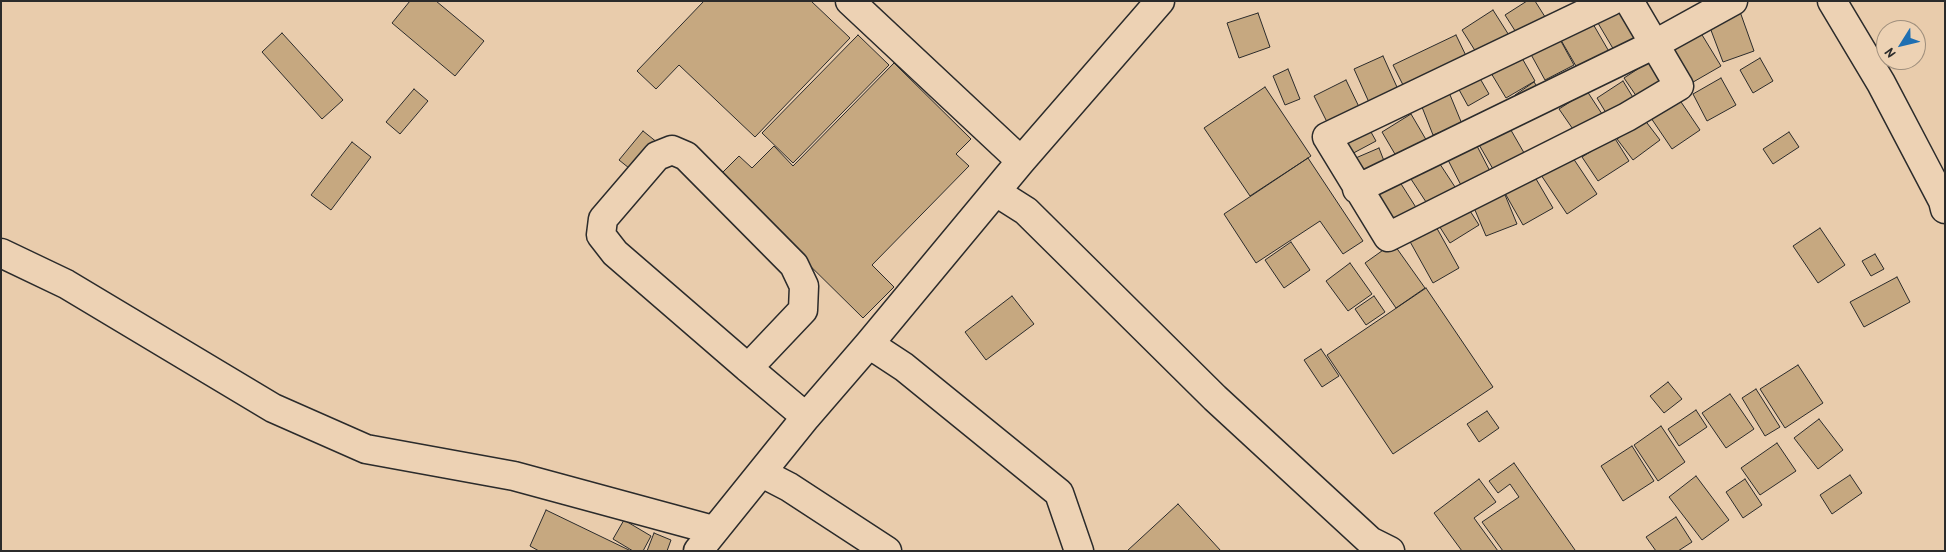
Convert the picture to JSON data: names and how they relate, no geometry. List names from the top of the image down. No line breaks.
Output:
{"north":"bottom left"}
